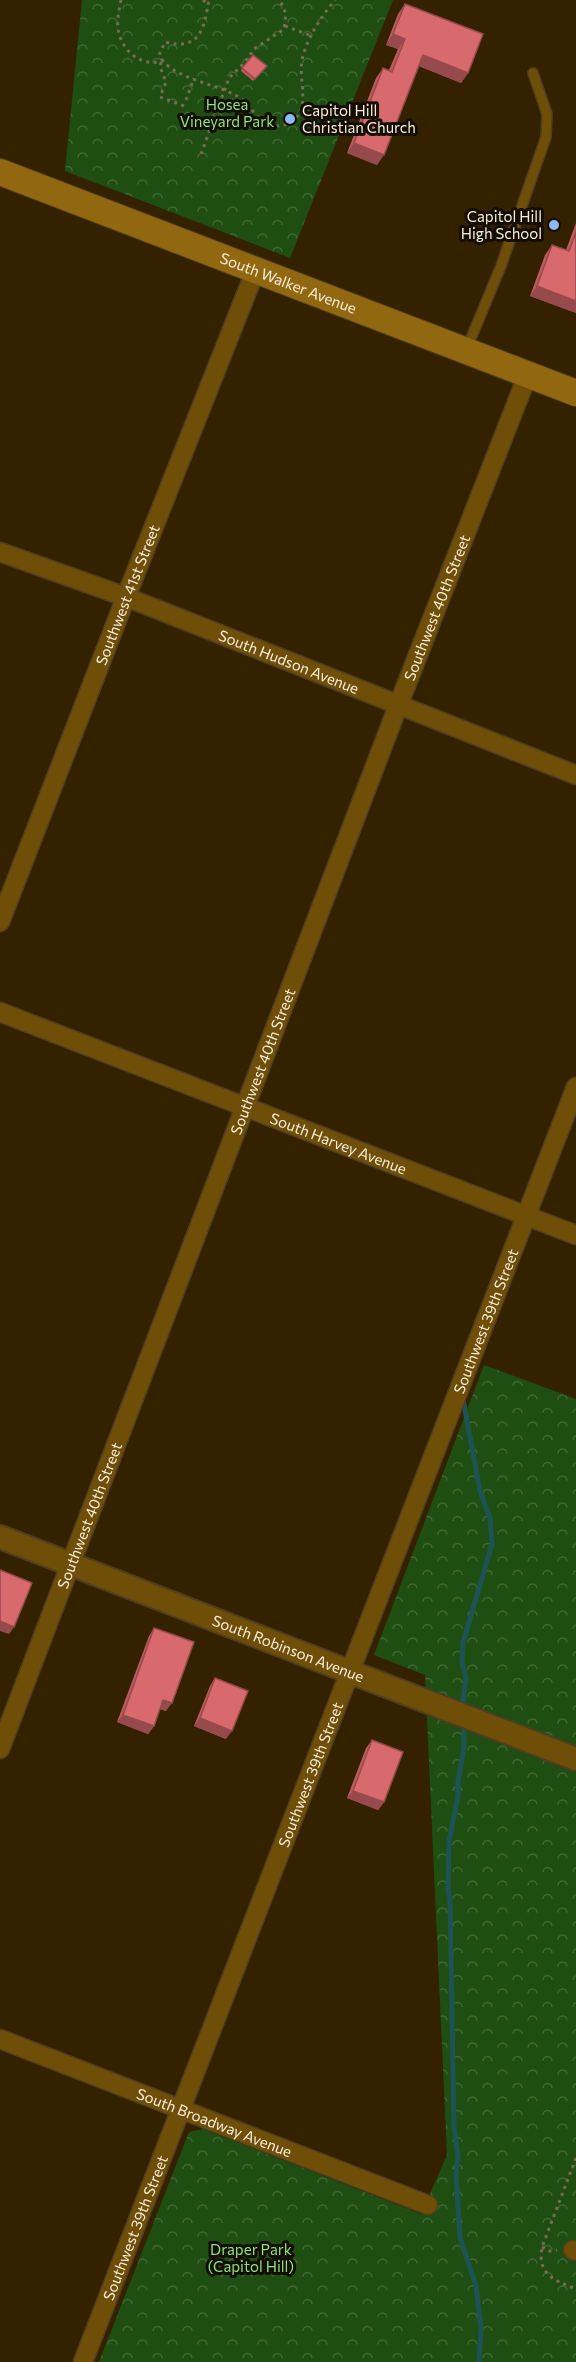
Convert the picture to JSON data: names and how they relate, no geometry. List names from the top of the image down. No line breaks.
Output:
{"streets":{"main road":["South Walker Avenue"],"street":["Southwest 41st Street","Southwest 40th Street","South Hudson Avenue","South Harvey Avenue","Southwest 39th Street","South Robinson Avenue","South Broadway Avenue"]},"crossings":[["South Walker Avenue","Southwest 41st Street"],["South Walker Avenue","Southwest 40th Street"],["Southwest 41st Street","South Hudson Avenue"],["Southwest 40th Street","South Hudson Avenue"],["Southwest 40th Street","South Harvey Avenue"],["Southwest 40th Street","South Robinson Avenue"],["South Harvey Avenue","Southwest 39th Street"],["Southwest 39th Street","South Robinson Avenue"],["Southwest 39th Street","South Broadway Avenue"]],"parks":["Hosea Vineyard Park","Draper Park (Capitol Hill)"],"places":["Capitol Hill Christian Church","Capitol Hill High School"]}
